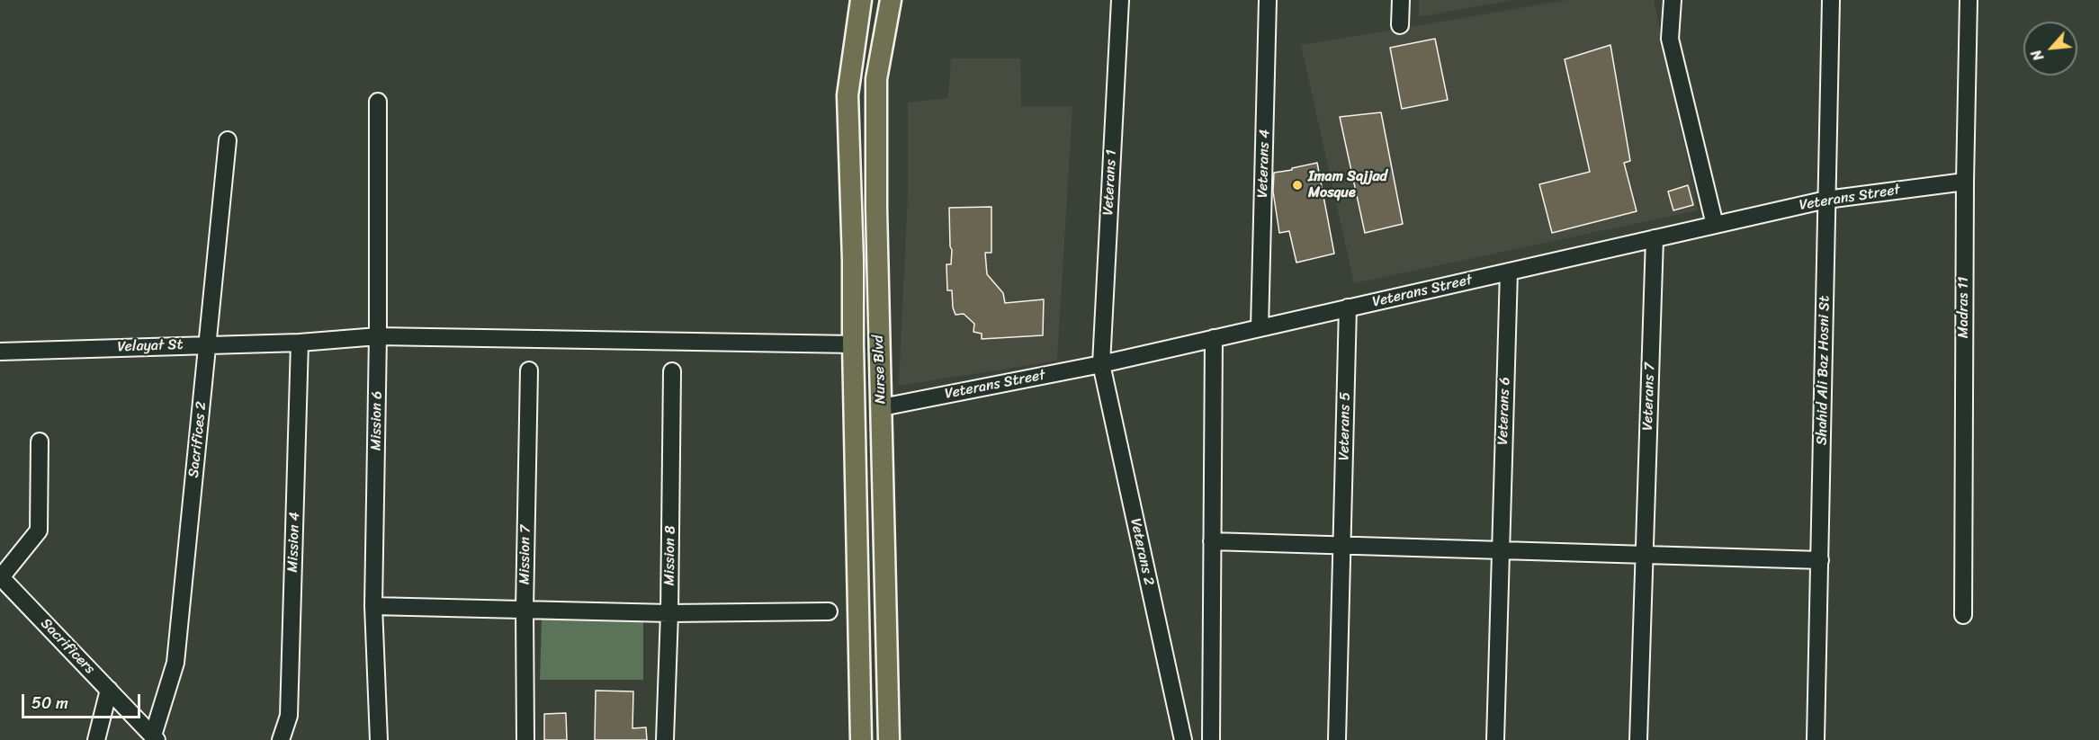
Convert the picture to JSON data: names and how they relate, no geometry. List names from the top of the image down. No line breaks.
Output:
{"streets":{"main road":["Nurse Blvd"],"street":["Veterans 4","Veterans 1","Veterans Street","Madras 11","Velayat St","Shahid Ali Baz Hosni St","Veterans 7","Veterans 6","Mission 6","Veterans 5","Sacrifices 2","Mission 4","Veterans 2","Mission 7","Mission 8","Sacrificers"]},"crossings":[["Veterans 4","Veterans Street"],["Veterans 1","Veterans Street"],["Veterans 1","Veterans 2"],["Veterans Street","Madras 11"],["Veterans Street","Nurse Blvd"],["Veterans Street","Shahid Ali Baz Hosni St"],["Veterans Street","Veterans 7"],["Veterans Street","Veterans 6"],["Veterans Street","Veterans 5"],["Veterans Street","Veterans 2"],["Velayat St","Nurse Blvd"],["Velayat St","Mission 6"],["Velayat St","Sacrifices 2"],["Velayat St","Mission 4"],["Sacrifices 2","Sacrificers"]],"places":["Imam Sajjad Mosque"],"scale_bar":"50 m","north":"bottom left"}
